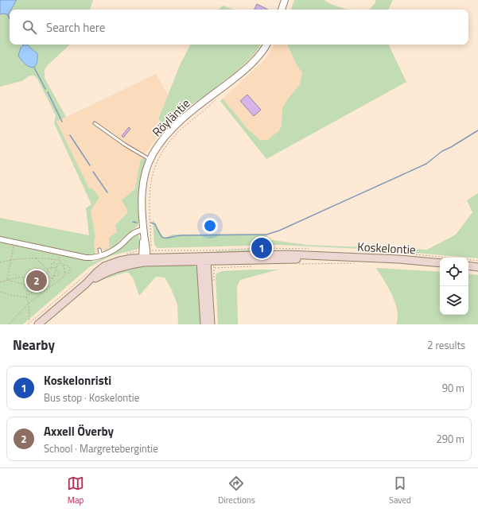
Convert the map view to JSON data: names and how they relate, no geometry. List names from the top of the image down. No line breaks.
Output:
{"streets":{"main road":["Koskelontie"],"street":["Röyläntie"]},"crossings":[["Röyläntie","Koskelontie"]],"page":{"search":"Search here","pins":["1","2"],"heading":["Nearby","2 results"],"list":[{"mark":"1","name":"Koskelonristi","note":"Bus stop · Koskelontie","value":"90 m"},{"mark":"2","name":"Axxell Överby","note":"School · Margretebergintie","value":"290 m"}],"nav":["Map","Directions","Saved"]}}
